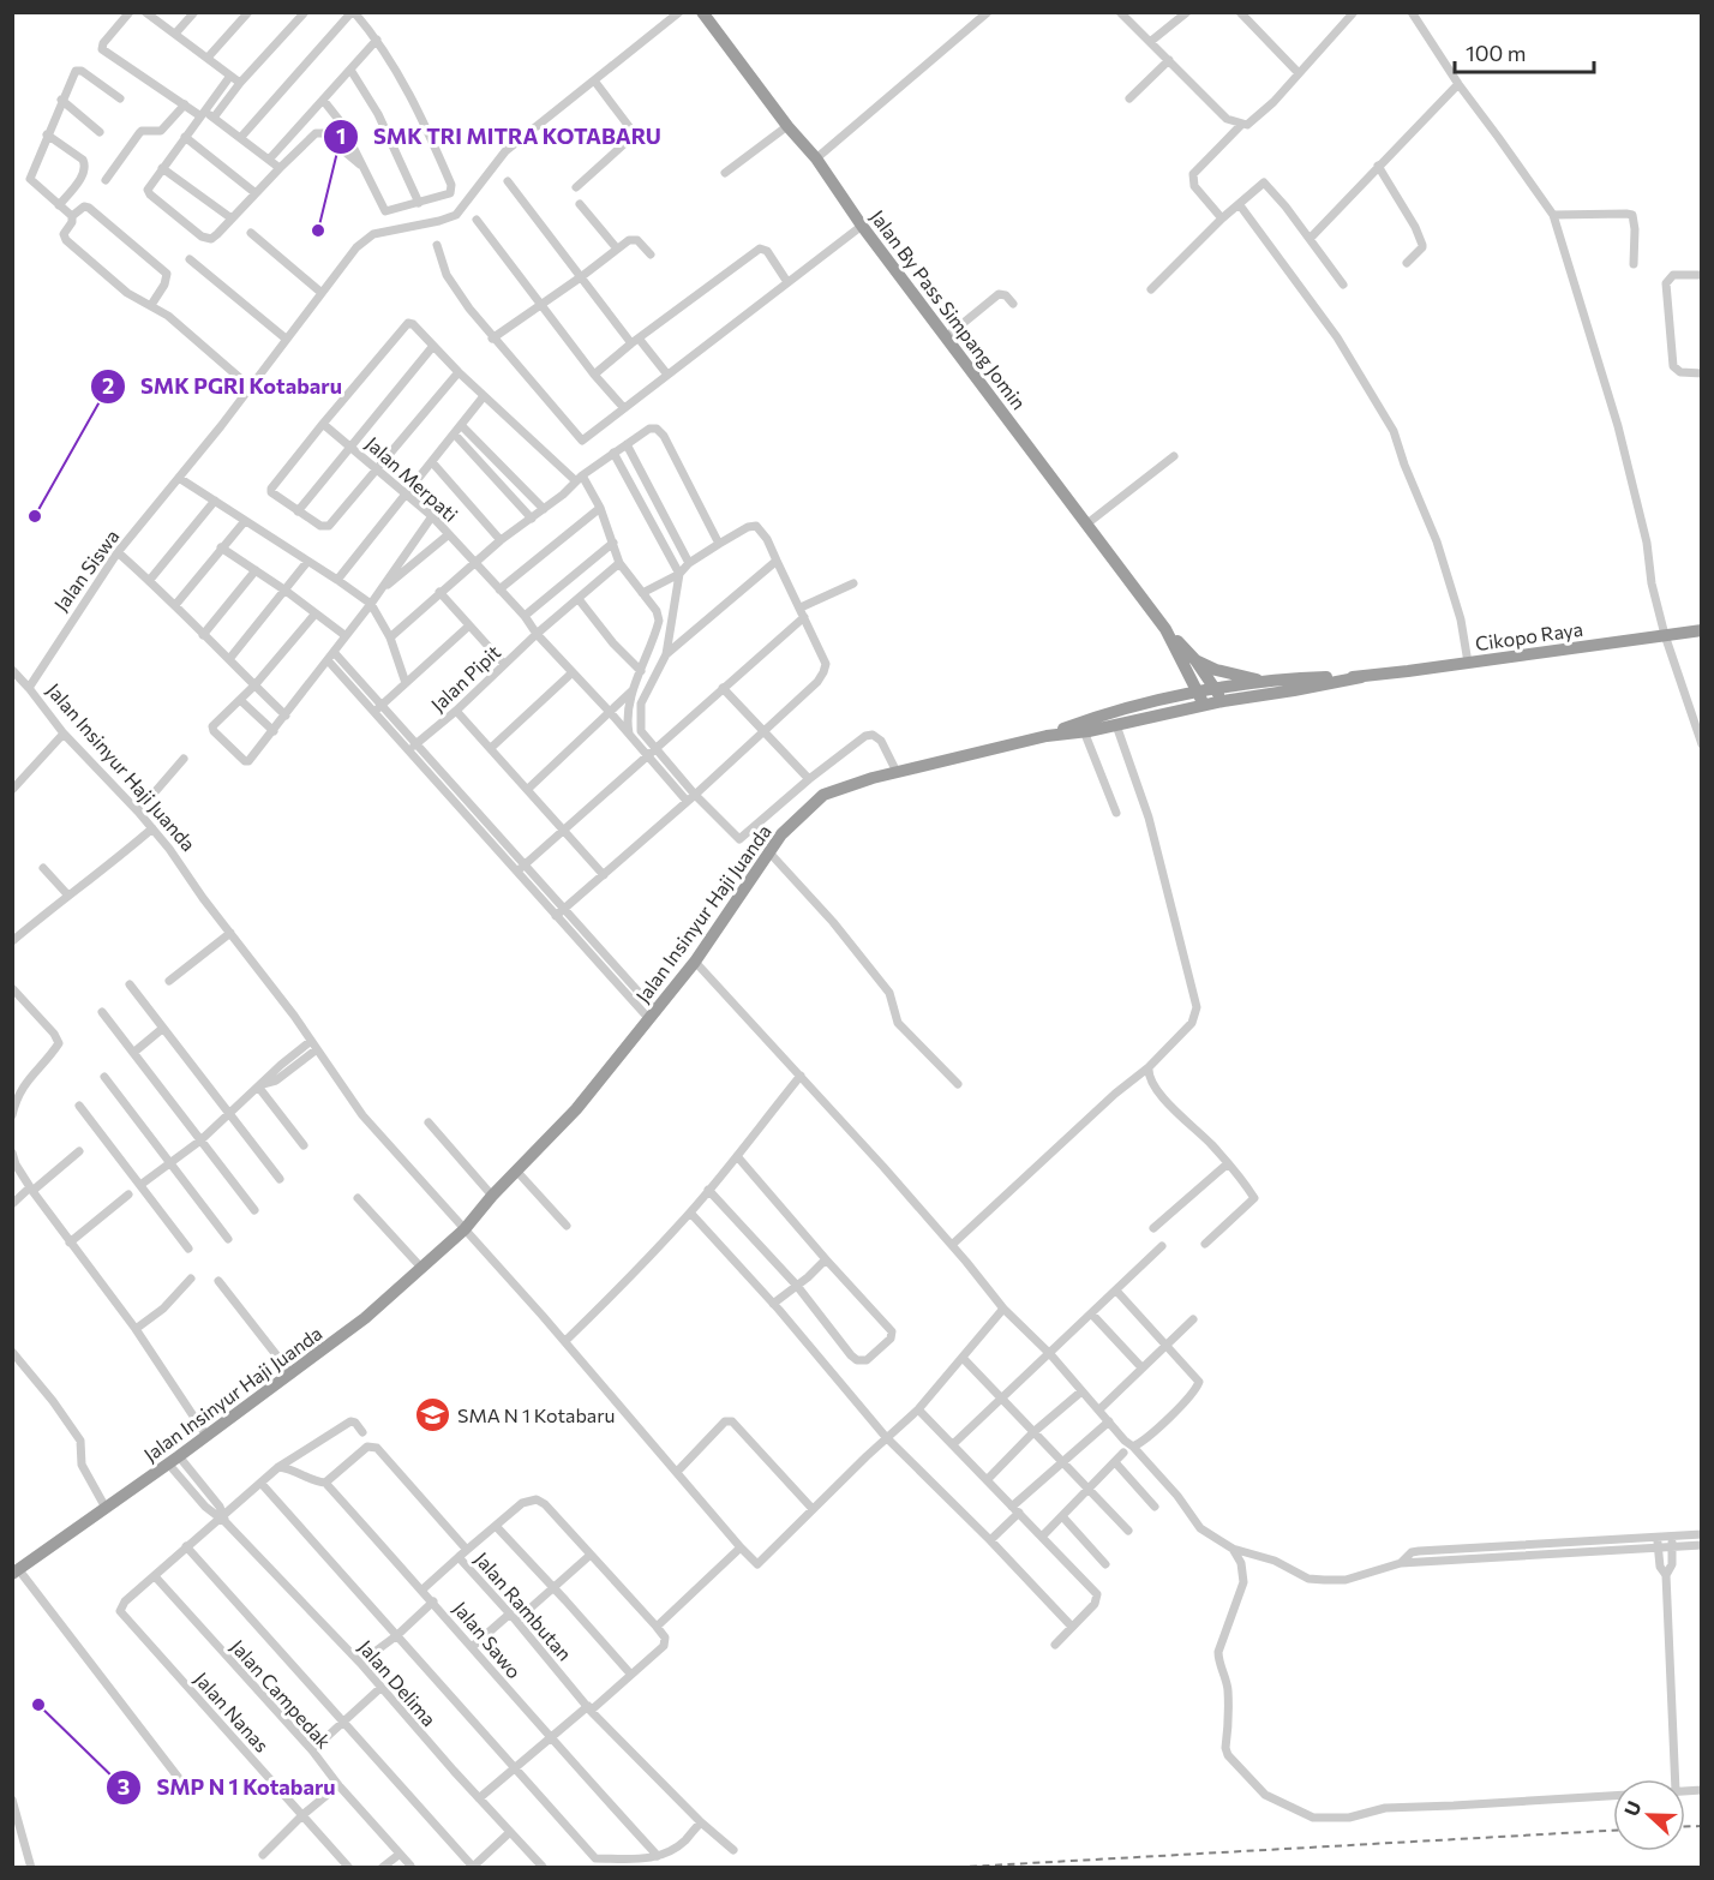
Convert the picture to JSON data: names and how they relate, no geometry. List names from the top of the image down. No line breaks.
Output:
{"streets":{"highway":["Jalan By Pass Simpang Jomin","Cikopo Raya","Jalan Insinyur Haji Juanda"],"street":["Jalan Merpati","Jalan Siswa","Jalan Pipit","Jalan Rambutan","Jalan Sawo","Jalan Delima","Jalan Campedak","Jalan Nanas"]},"crossings":[["Jalan By Pass Simpang Jomin","Cikopo Raya"],["Jalan By Pass Simpang Jomin","Jalan Insinyur Haji Juanda"],["Jalan Merpati","Jalan Pipit"],["Jalan Siswa","Jalan Insinyur Haji Juanda"],["Cikopo Raya","Jalan Insinyur Haji Juanda"],["Jalan Insinyur Haji Juanda","Jalan Delima"],["Jalan Rambutan","Jalan Sawo"],["Jalan Campedak","Jalan Nanas"]],"places":{"other":["SMK TRI MITRA KOTABARU","SMK PGRI Kotabaru","SMP N 1 Kotabaru"],"school or university":["SMA N 1 Kotabaru"]},"scale_bar":"100 m","north":"left"}
